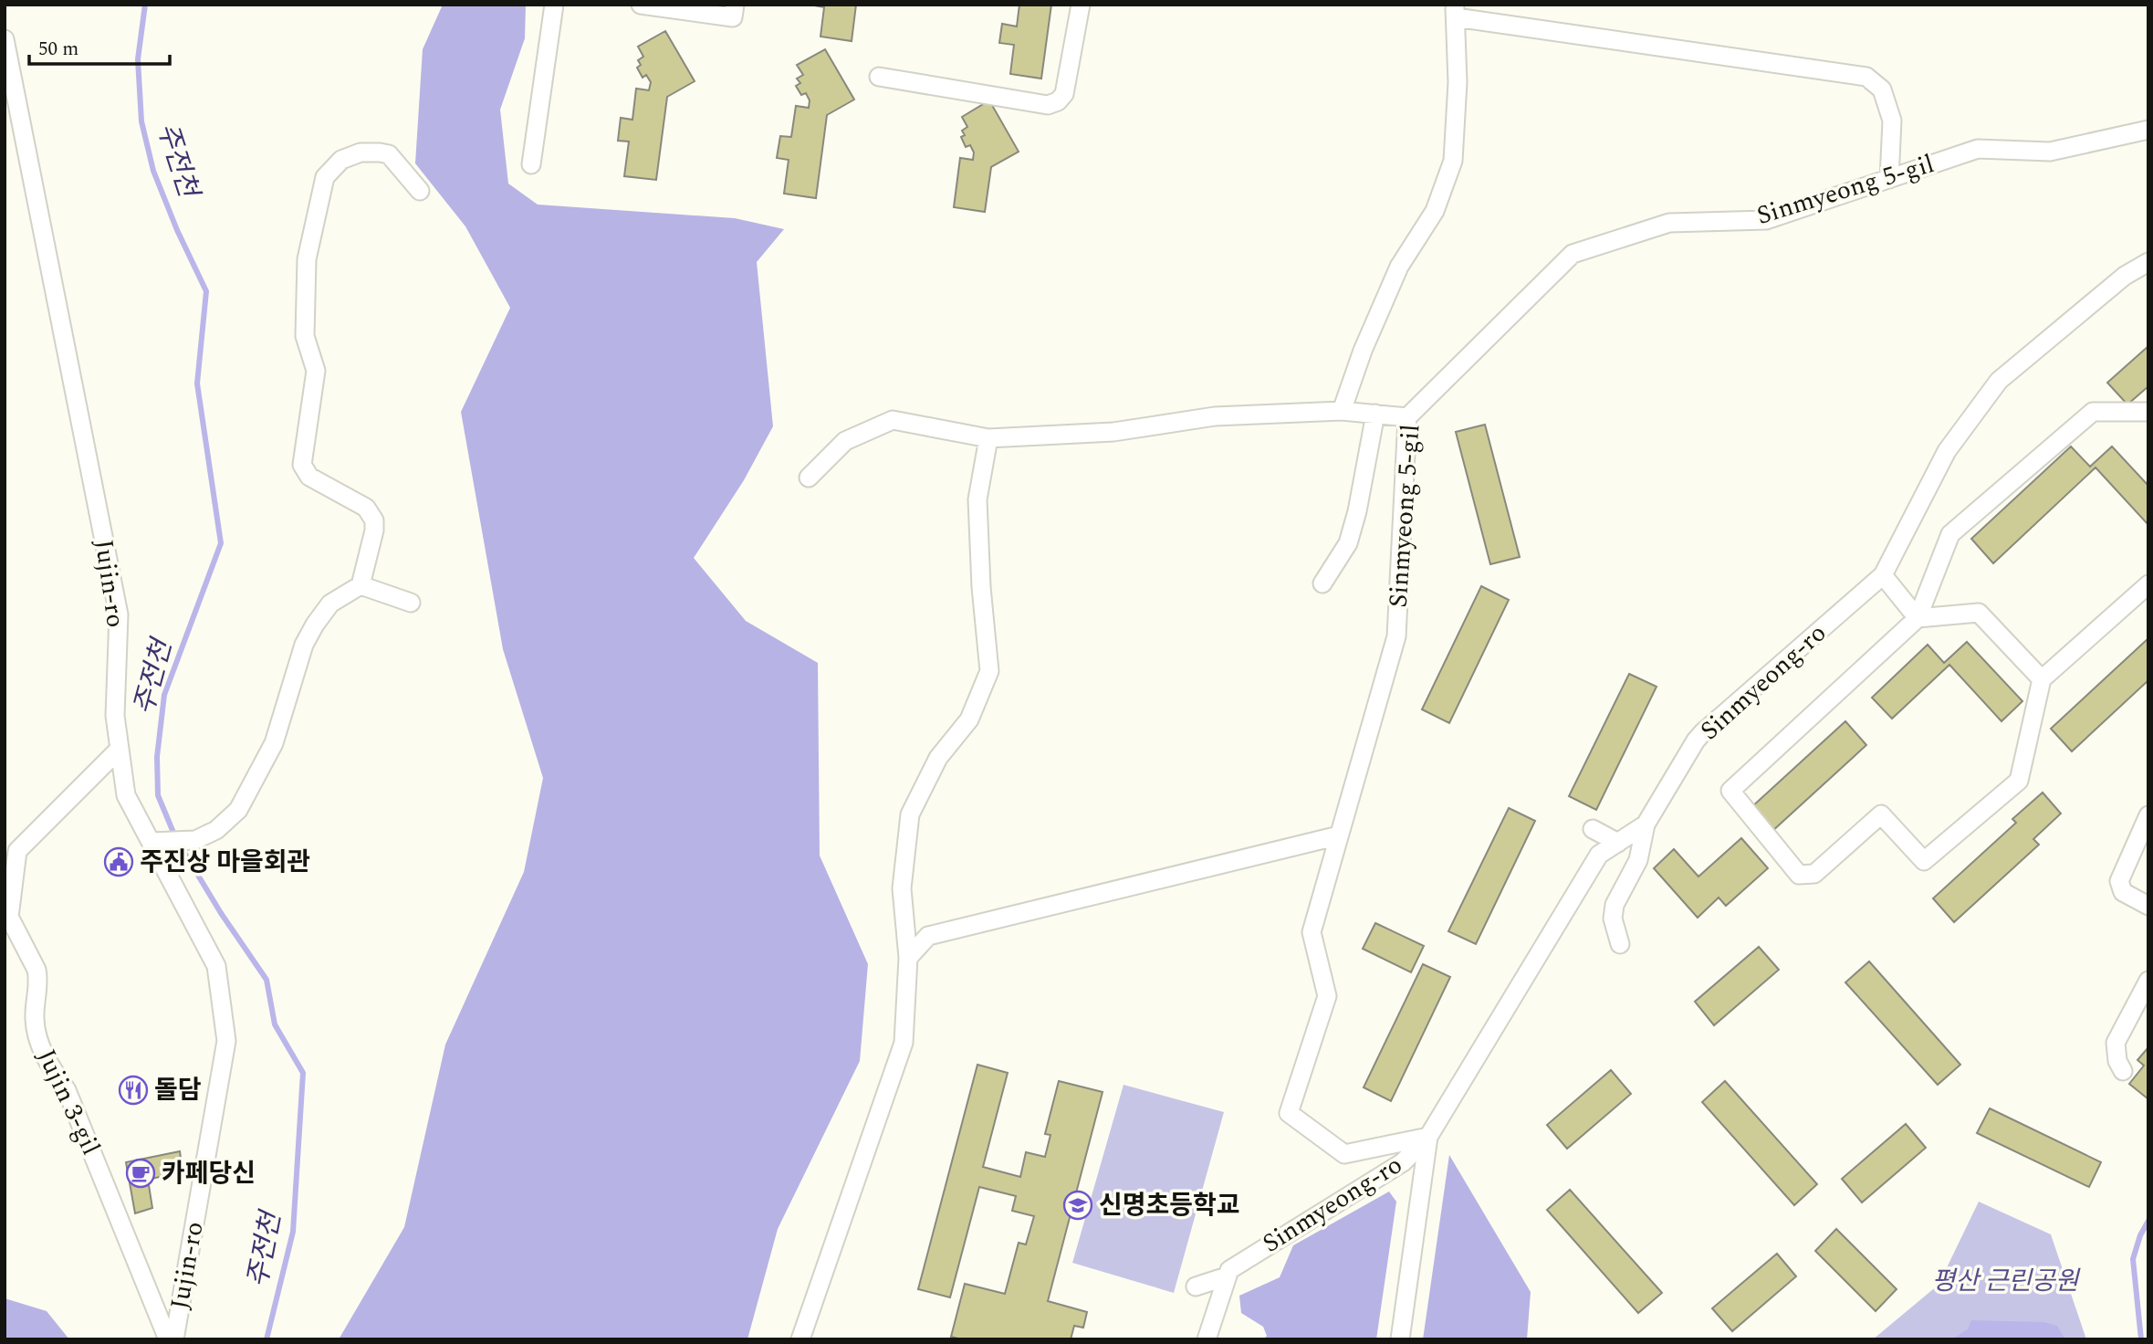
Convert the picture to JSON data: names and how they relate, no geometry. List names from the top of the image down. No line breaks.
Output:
{"streets":{"street":["Sinmyeong 5-gil","Jujin-ro","Sinmyeong-ro","Jujin 3-gil"]},"crossings":[["Sinmyeong 5-gil","Sinmyeong-ro"],["Jujin-ro","Jujin 3-gil"]],"water":["주전천"],"parks":["평산 근린공원"],"places":{"public building":["주진상 마을회관"],"restaurant":["돌담"],"cafe":["카페당신"],"school or university":["신명초등학교"]},"scale_bar":"50 m"}
